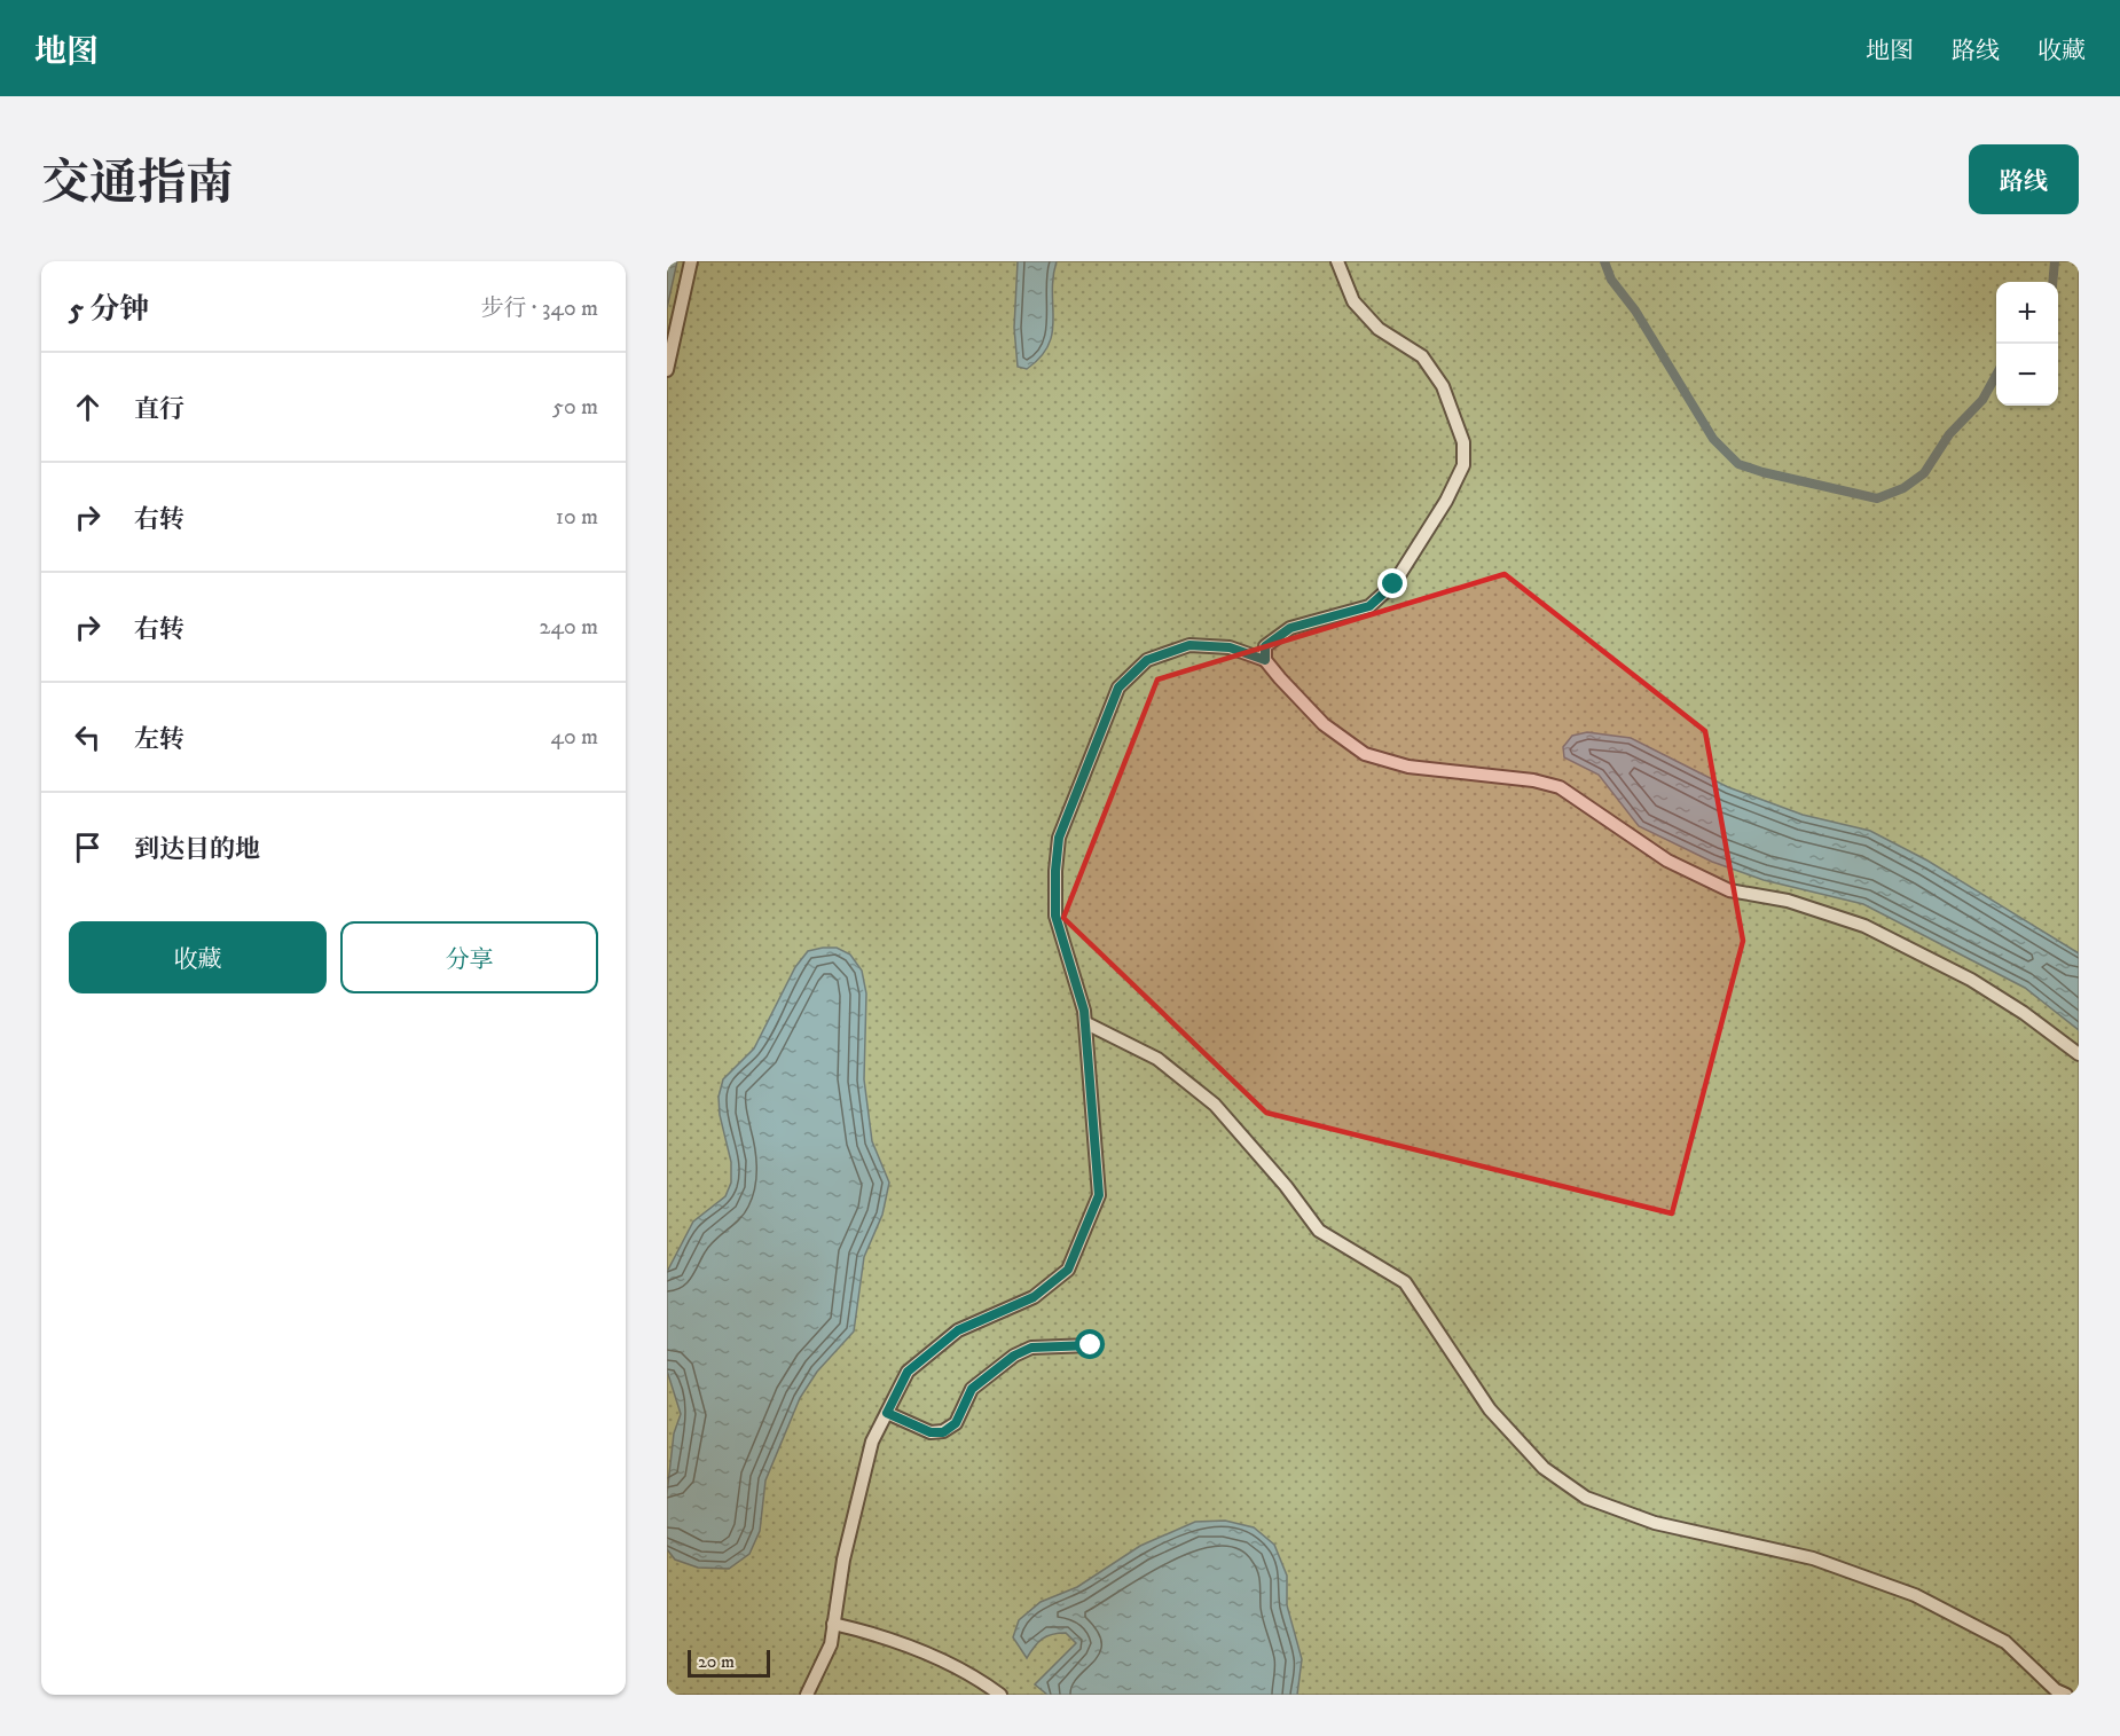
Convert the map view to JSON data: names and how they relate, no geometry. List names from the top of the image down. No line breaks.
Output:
{"scale_bar":"20 m","page":{"header":"地图","nav":["地图","路线","收藏"],"title":"交通指南","buttons":["路线",["收藏","分享"]],"heading":["5 分钟","步行 · 340 m"],"map_buttons":["+","−"],"list":[["直行","50 m"],["右转","10 m"],["右转","240 m"],["左转","40 m"],"到达目的地"],"scale":"20 m"}}
